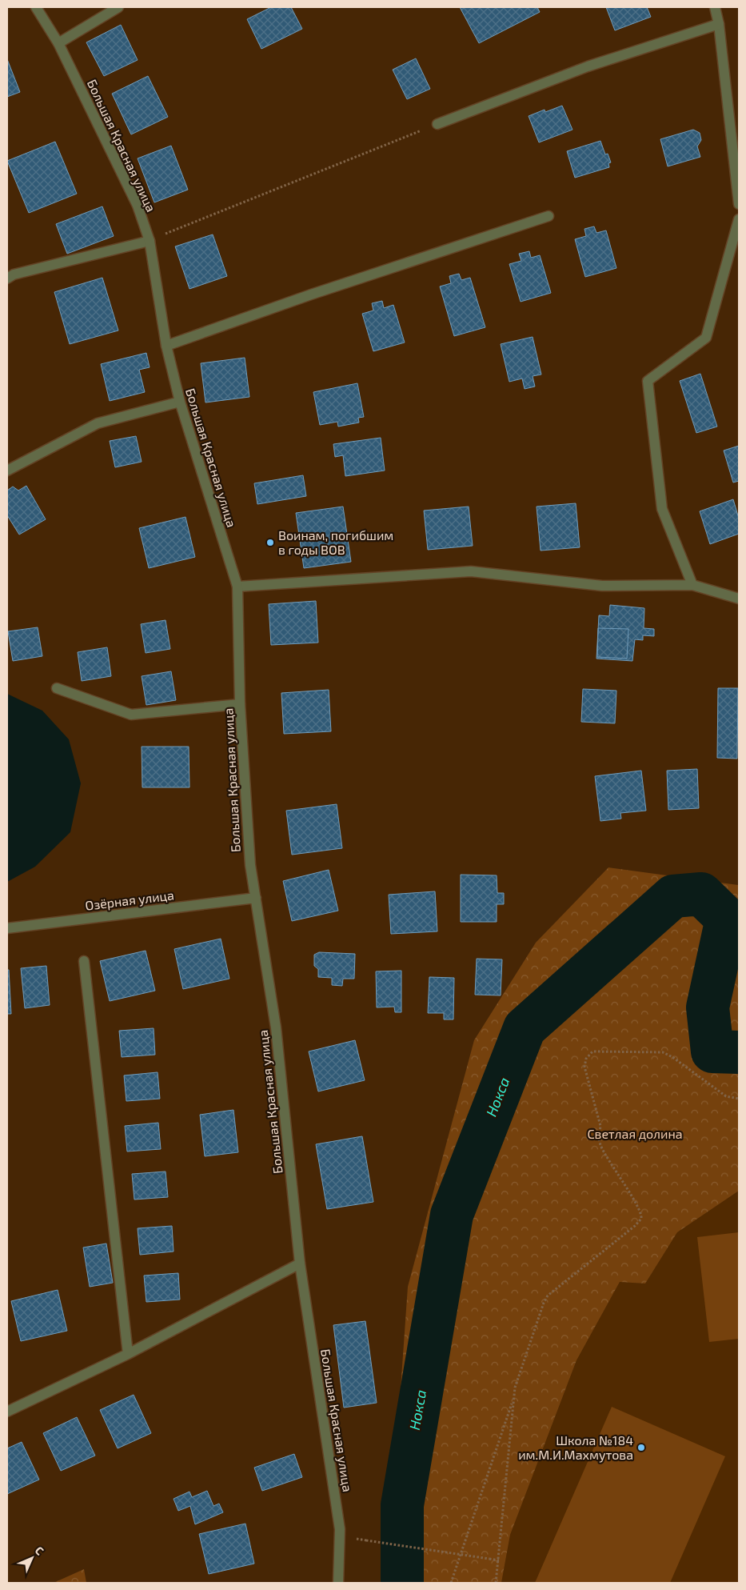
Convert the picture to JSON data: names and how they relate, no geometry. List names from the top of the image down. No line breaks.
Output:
{"streets":{"street":["Большая Красная улица","Озёрная улица"]},"crossings":[["Большая Красная улица","Озёрная улица"]],"water":["Нокса"],"parks":["Светлая долина"],"places":["Воинам, погибшим в годы ВОВ","Школа №184 им.М.И.Махмутова"],"north":"top right"}
